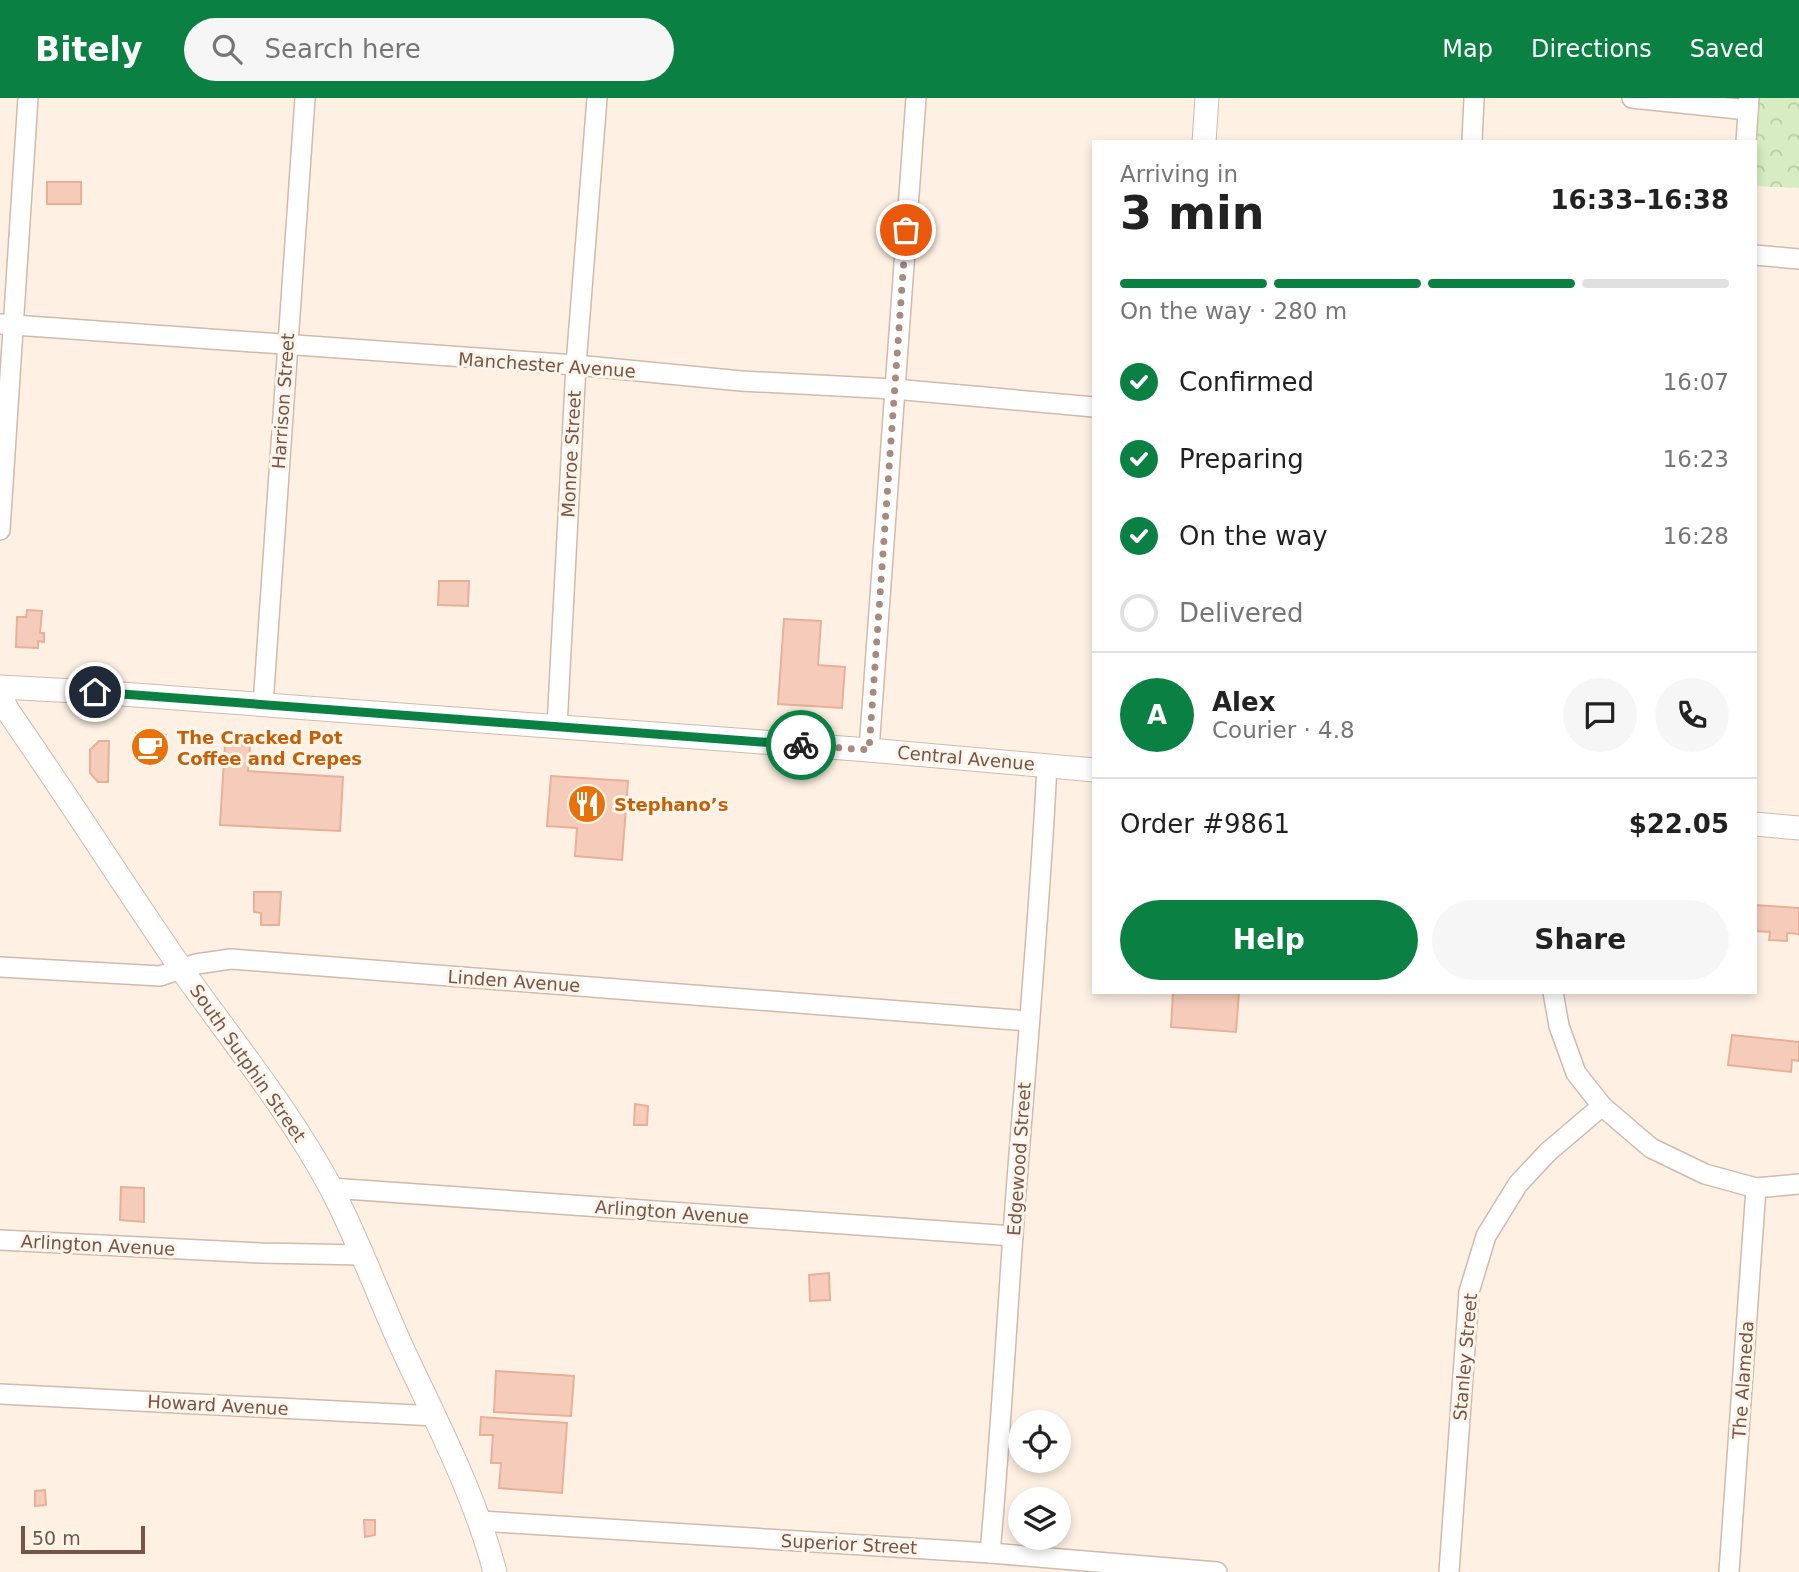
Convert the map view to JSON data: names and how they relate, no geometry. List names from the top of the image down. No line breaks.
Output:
{"streets":{"street":["Manchester Avenue","Harrison Street","Monroe Street","Central Avenue","Linden Avenue","South Sutphin Street","Edgewood Street","Arlington Avenue","Stanley Street","The Alameda","Howard Avenue","Superior Street"]},"crossings":[["Manchester Avenue","Harrison Street"],["Manchester Avenue","Monroe Street"],["Harrison Street","Central Avenue"],["Monroe Street","Central Avenue"],["Central Avenue","Edgewood Street"],["Linden Avenue","South Sutphin Street"],["Linden Avenue","Edgewood Street"],["South Sutphin Street","Arlington Avenue"],["South Sutphin Street","Howard Avenue"],["South Sutphin Street","Superior Street"],["Edgewood Street","Arlington Avenue"],["Edgewood Street","Superior Street"]],"places":{"cafe":["The Cracked Pot Coffee and Crepes"],"restaurant":["Stephano’s"]},"scale_bar":"50 m","page":{"header":"Bitely","search":"Search here","nav":["Map","Directions","Saved"],"heading":["3 min","Arriving in","16:33–16:38"],"panel":["Alex","Courier · 4.8","Order #9861","$22.05"],"bar":"On the way · 280 m","list":[["Confirmed","16:07"],["Preparing","16:23"],["On the way","16:28"],"Delivered"],"round":"A","buttons":["Help","Share"],"scale":"50 m"}}
